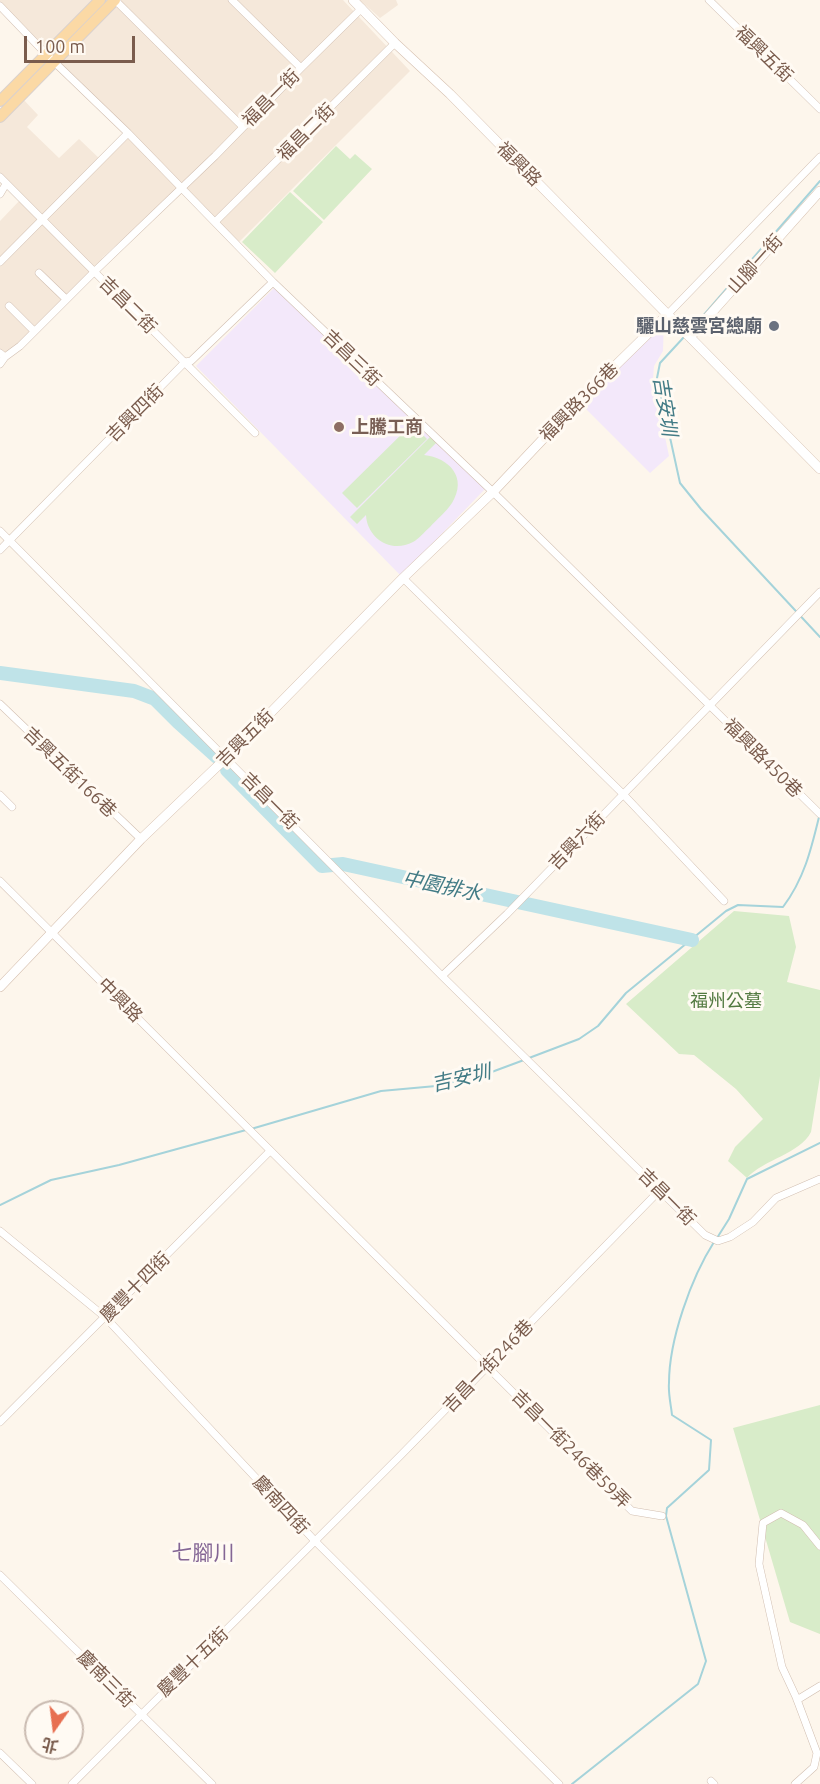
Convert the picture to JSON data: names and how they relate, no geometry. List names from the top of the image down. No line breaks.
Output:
{"streets":{"street":["福興五街","福昌一街","福昌二街","福興路","山腳一街","吉昌二街","吉昌三街","福興路366巷","吉興四街","吉興五街","福興路450巷","吉興五街166巷","吉昌一街","吉興六街","中興路","慶豐十四街","吉昌一街246巷","吉昌一街246巷59弄","慶南四街","慶豐十五街","慶南三街"]},"crossings":[["福昌一街","福興路"],["福昌一街","吉昌二街"],["福昌一街","吉昌三街"],["福昌二街","福興路"],["福昌二街","吉昌三街"],["福興路","山腳一街"],["福興路","福興路366巷"],["吉昌二街","吉興四街"],["吉昌三街","福興路366巷"],["吉昌三街","吉興四街"],["吉昌三街","吉興五街"],["吉昌三街","福興路450巷"],["吉昌三街","吉興六街"],["福興路366巷","吉興五街"],["吉興四街","吉昌一街"],["吉興五街","吉興五街166巷"],["吉興五街","吉昌一街"],["吉興五街","中興路"],["福興路450巷","吉興六街"],["吉昌一街","吉興六街"],["吉昌一街","吉昌一街246巷"],["中興路","慶豐十四街"],["慶豐十四街","慶南四街"],["吉昌一街246巷","吉昌一街246巷59弄"],["吉昌一街246巷","慶南四街"],["吉昌一街246巷","慶豐十五街"],["慶南四街","慶豐十五街"],["慶豐十五街","慶南三街"]],"districts":["七腳川"],"water":["吉安圳","中園排水"],"parks":["福州公墓"],"places":["驪山慈雲宮總廟","上騰工商"],"scale_bar":"100 m","north":"bottom"}
